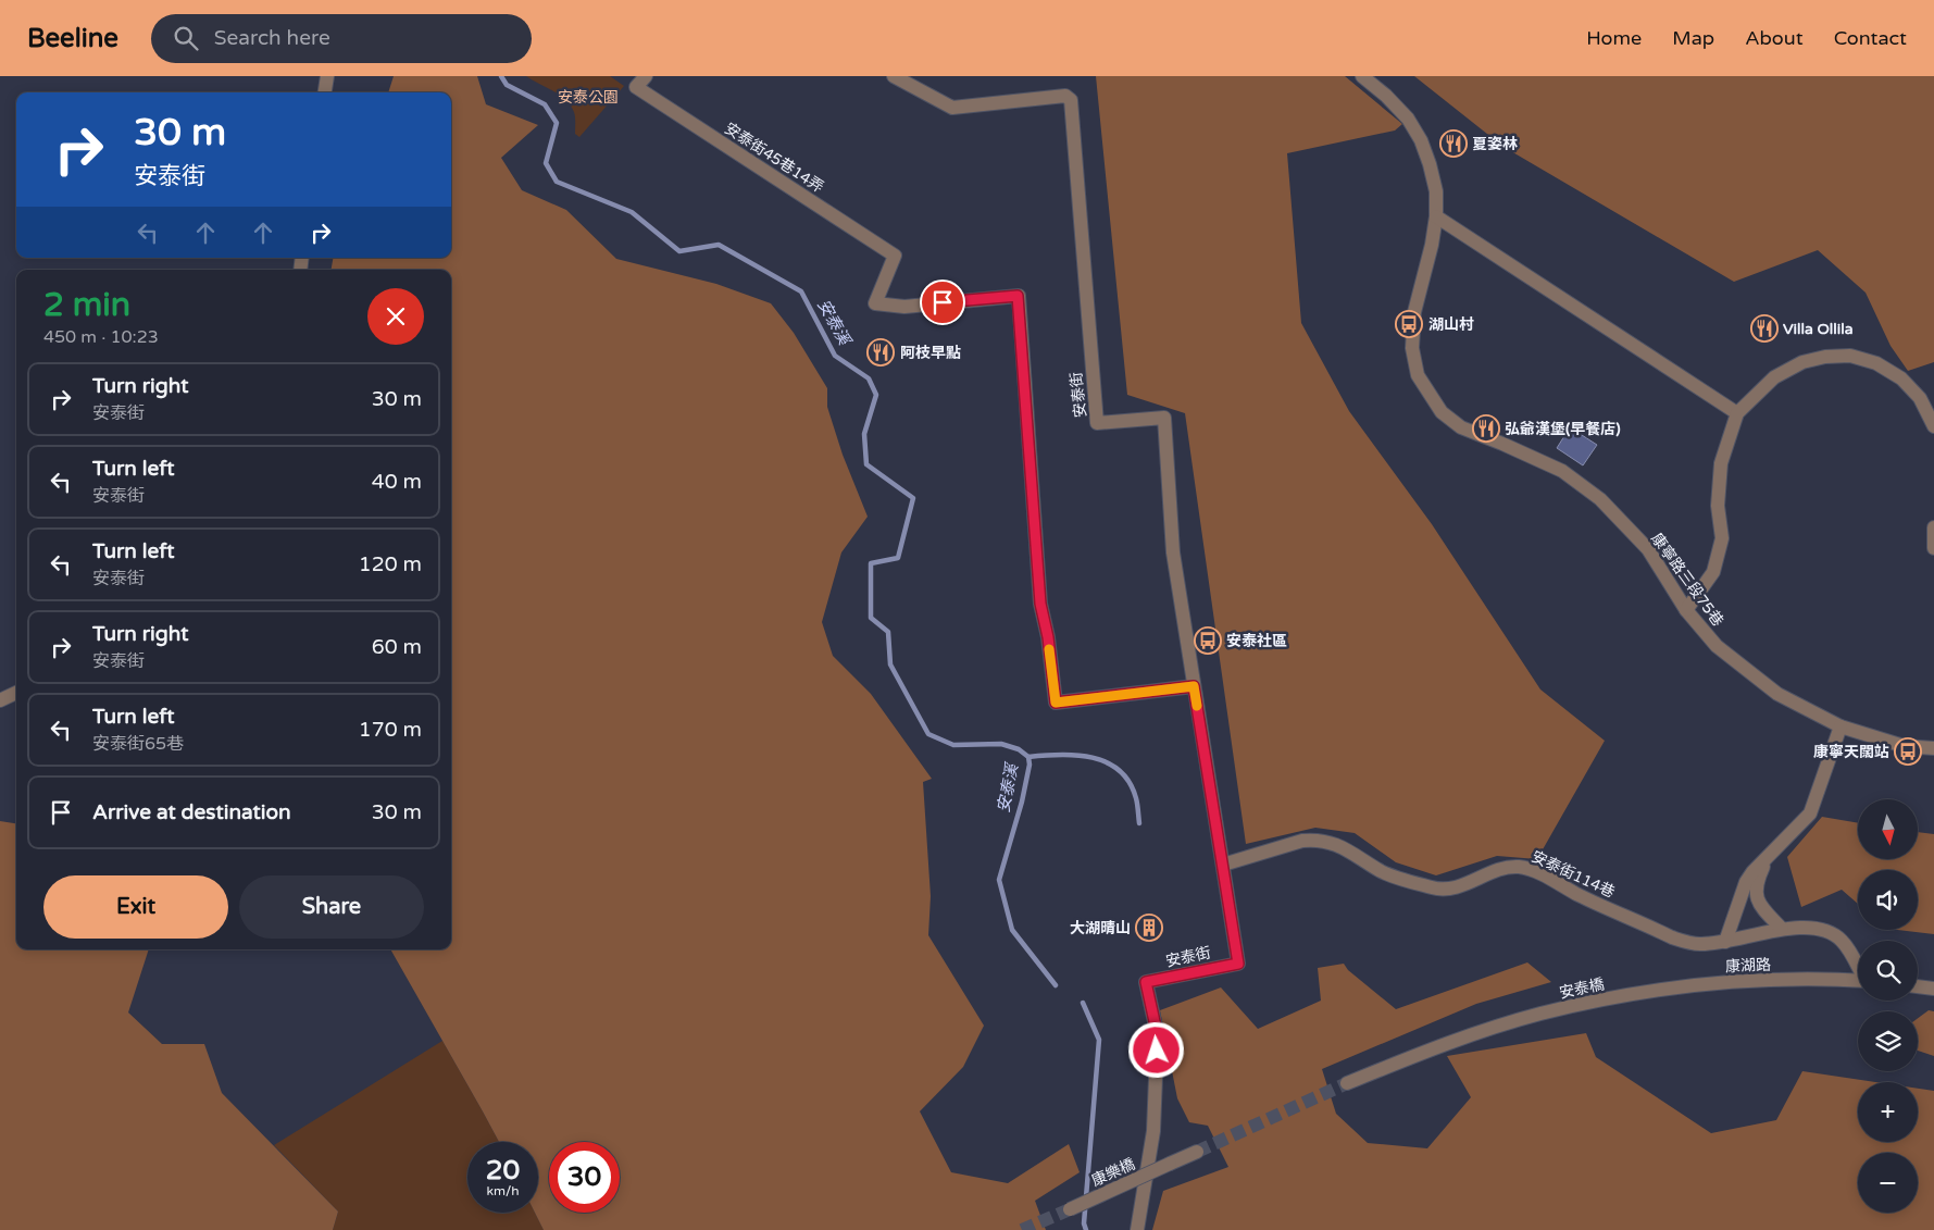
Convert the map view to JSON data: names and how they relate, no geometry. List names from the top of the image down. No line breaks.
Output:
{"streets":{"street":["安泰街45巷14弄","安泰街","康寧路三段75巷","安泰街114巷","康湖路","安泰橋","康樂橋"]},"crossings":[["安泰街45巷14弄","安泰街"],["安泰街","安泰街114巷"],["康湖路","安泰橋"]],"water":["安泰溪"],"parks":["安泰公園"],"places":{"restaurant":["夏姿林","Villa Ollila","阿枝早點","弘爺漢堡(早餐店)"],"bus stop":["湖山村","安泰社區","康寧天闊站"],"building":["大湖晴山"]},"north":"bottom","page":{"header":"Beeline","search":"Search here","nav":["Home","Map","About","Contact"],"turn":["30 m","安泰街"],"heading":["2 min","450 m · 10:23"],"list":[{"name":"Turn right","note":"安泰街","value":"30 m"},{"name":"Turn left","note":"安泰街","value":"40 m"},{"name":"Turn left","note":"安泰街","value":"120 m"},{"name":"Turn right","note":"安泰街","value":"60 m"},{"name":"Turn left","note":"安泰街65巷","value":"170 m"},{"name":"Arrive at destination","value":"30 m"}],"map_buttons":["+","−"],"buttons":["Exit","Share"],"speed":"20 km/h","limit":"30"}}
